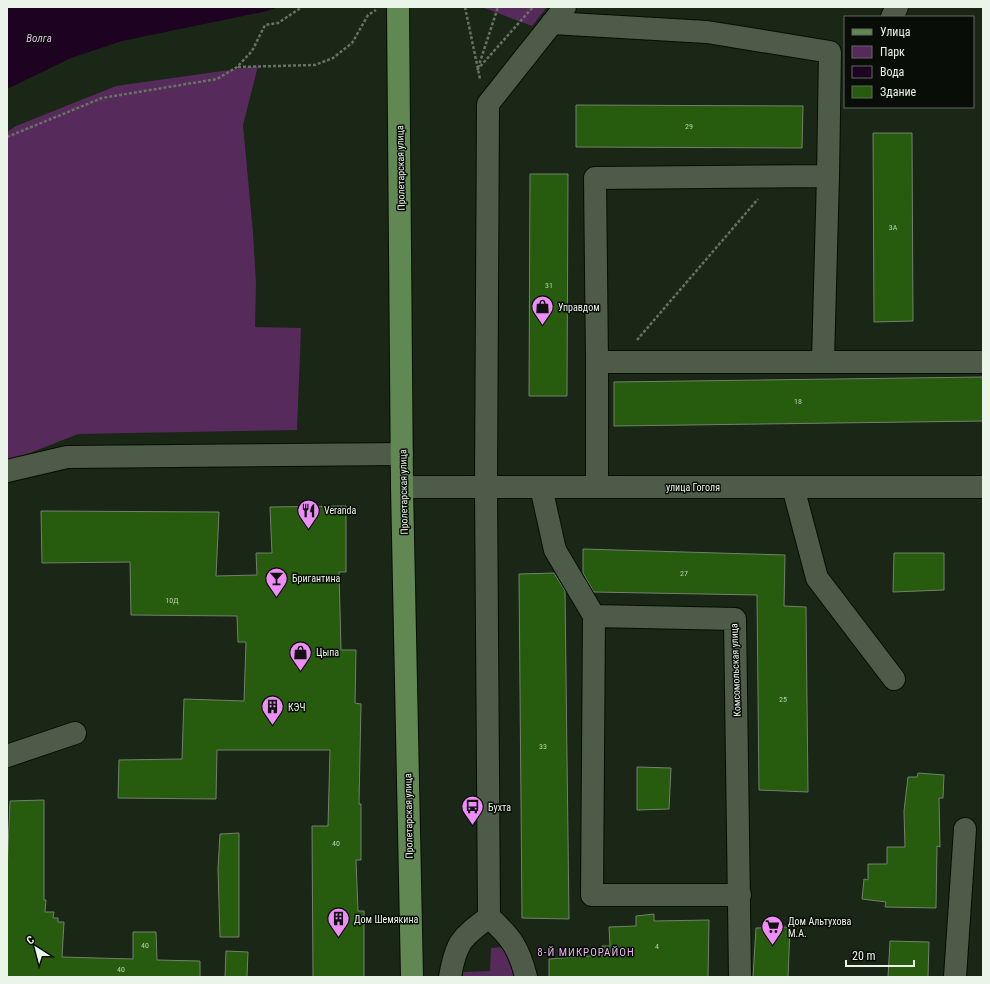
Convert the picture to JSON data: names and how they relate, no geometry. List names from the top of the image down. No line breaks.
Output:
{"streets":{"main road":["Пролетарская улица"],"street":["улица Гоголя","Комсомольская улица"]},"crossings":[["Пролетарская улица","улица Гоголя"]],"districts":["8-Й МИКРОРАЙОН"],"water":["Волга"],"places":{"shop":["Управдом","Цыпа"],"restaurant":["Veranda"],"bar":["Бригантина"],"building":["КЭЧ","Дом Шемякина"],"bus stop":["Бухта"],"supermarket":["Дом Альтухова М.А."]},"house_numbers":["29","3А","31","18","27","10Д","25","33","40","40","4","40"],"legend":["Улица","Парк","Вода","Здание"],"scale_bar":"20 m","north":"top left"}
